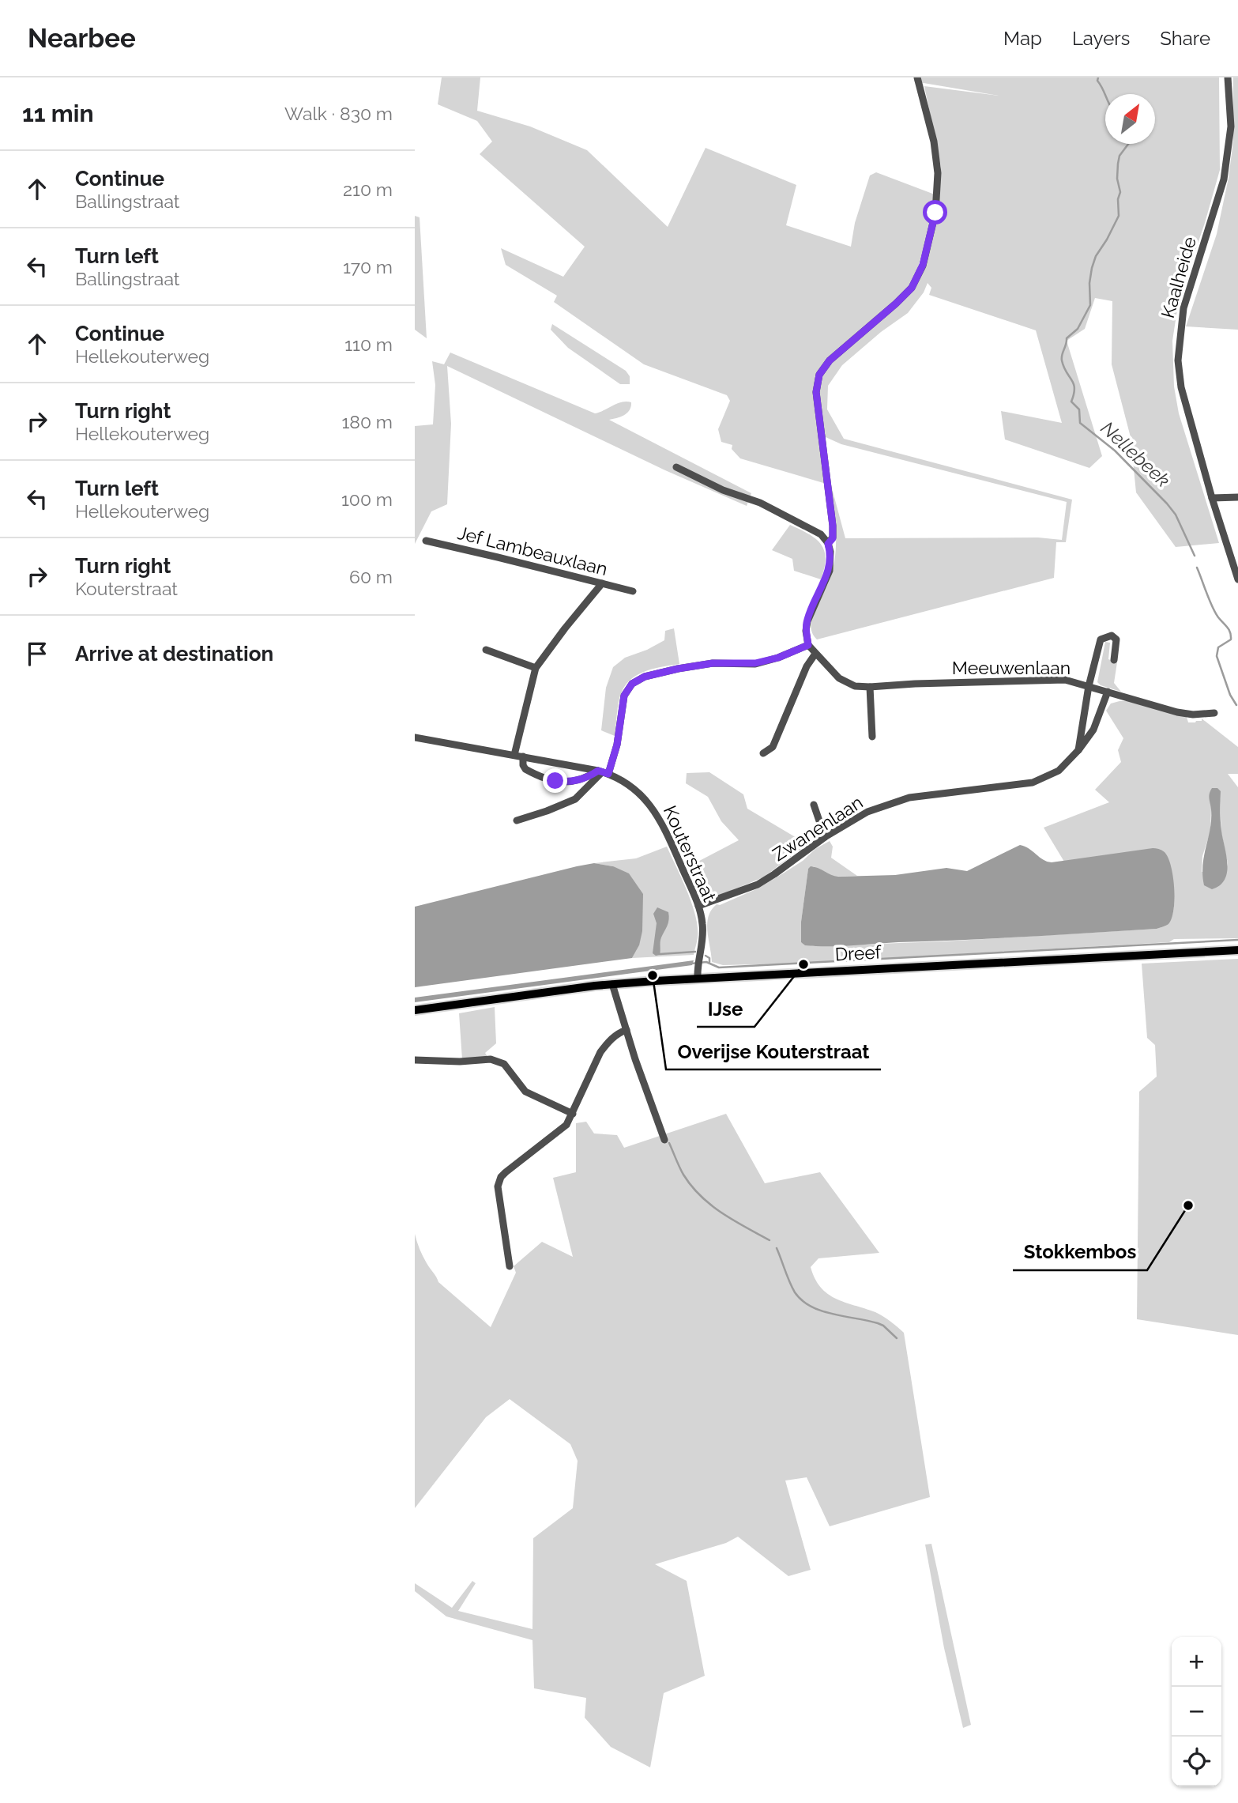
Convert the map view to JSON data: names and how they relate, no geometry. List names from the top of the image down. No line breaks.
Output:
{"streets":{"main road":["Dreef"],"street":["Kaalheide","Jef Lambeauxlaan","Meeuwenlaan","Zwanenlaan","Kouterstraat"]},"crossings":[["Meeuwenlaan","Zwanenlaan"],["Zwanenlaan","Kouterstraat"],["Kouterstraat","Dreef"]],"water":["Nellebeek"],"places":["IJse","Overijse Kouterstraat","Stokkembos"],"north":"top right","page":{"header":"Nearbee","nav":["Map","Layers","Share"],"heading":["11 min","Walk · 830 m"],"list":[["Continue","Ballingstraat","210 m"],["Turn left","Ballingstraat","170 m"],["Continue","Hellekouterweg","110 m"],["Turn right","Hellekouterweg","180 m"],["Turn left","Hellekouterweg","100 m"],["Turn right","Kouterstraat","60 m"],"Arrive at destination"],"map_buttons":["+","−"]}}
